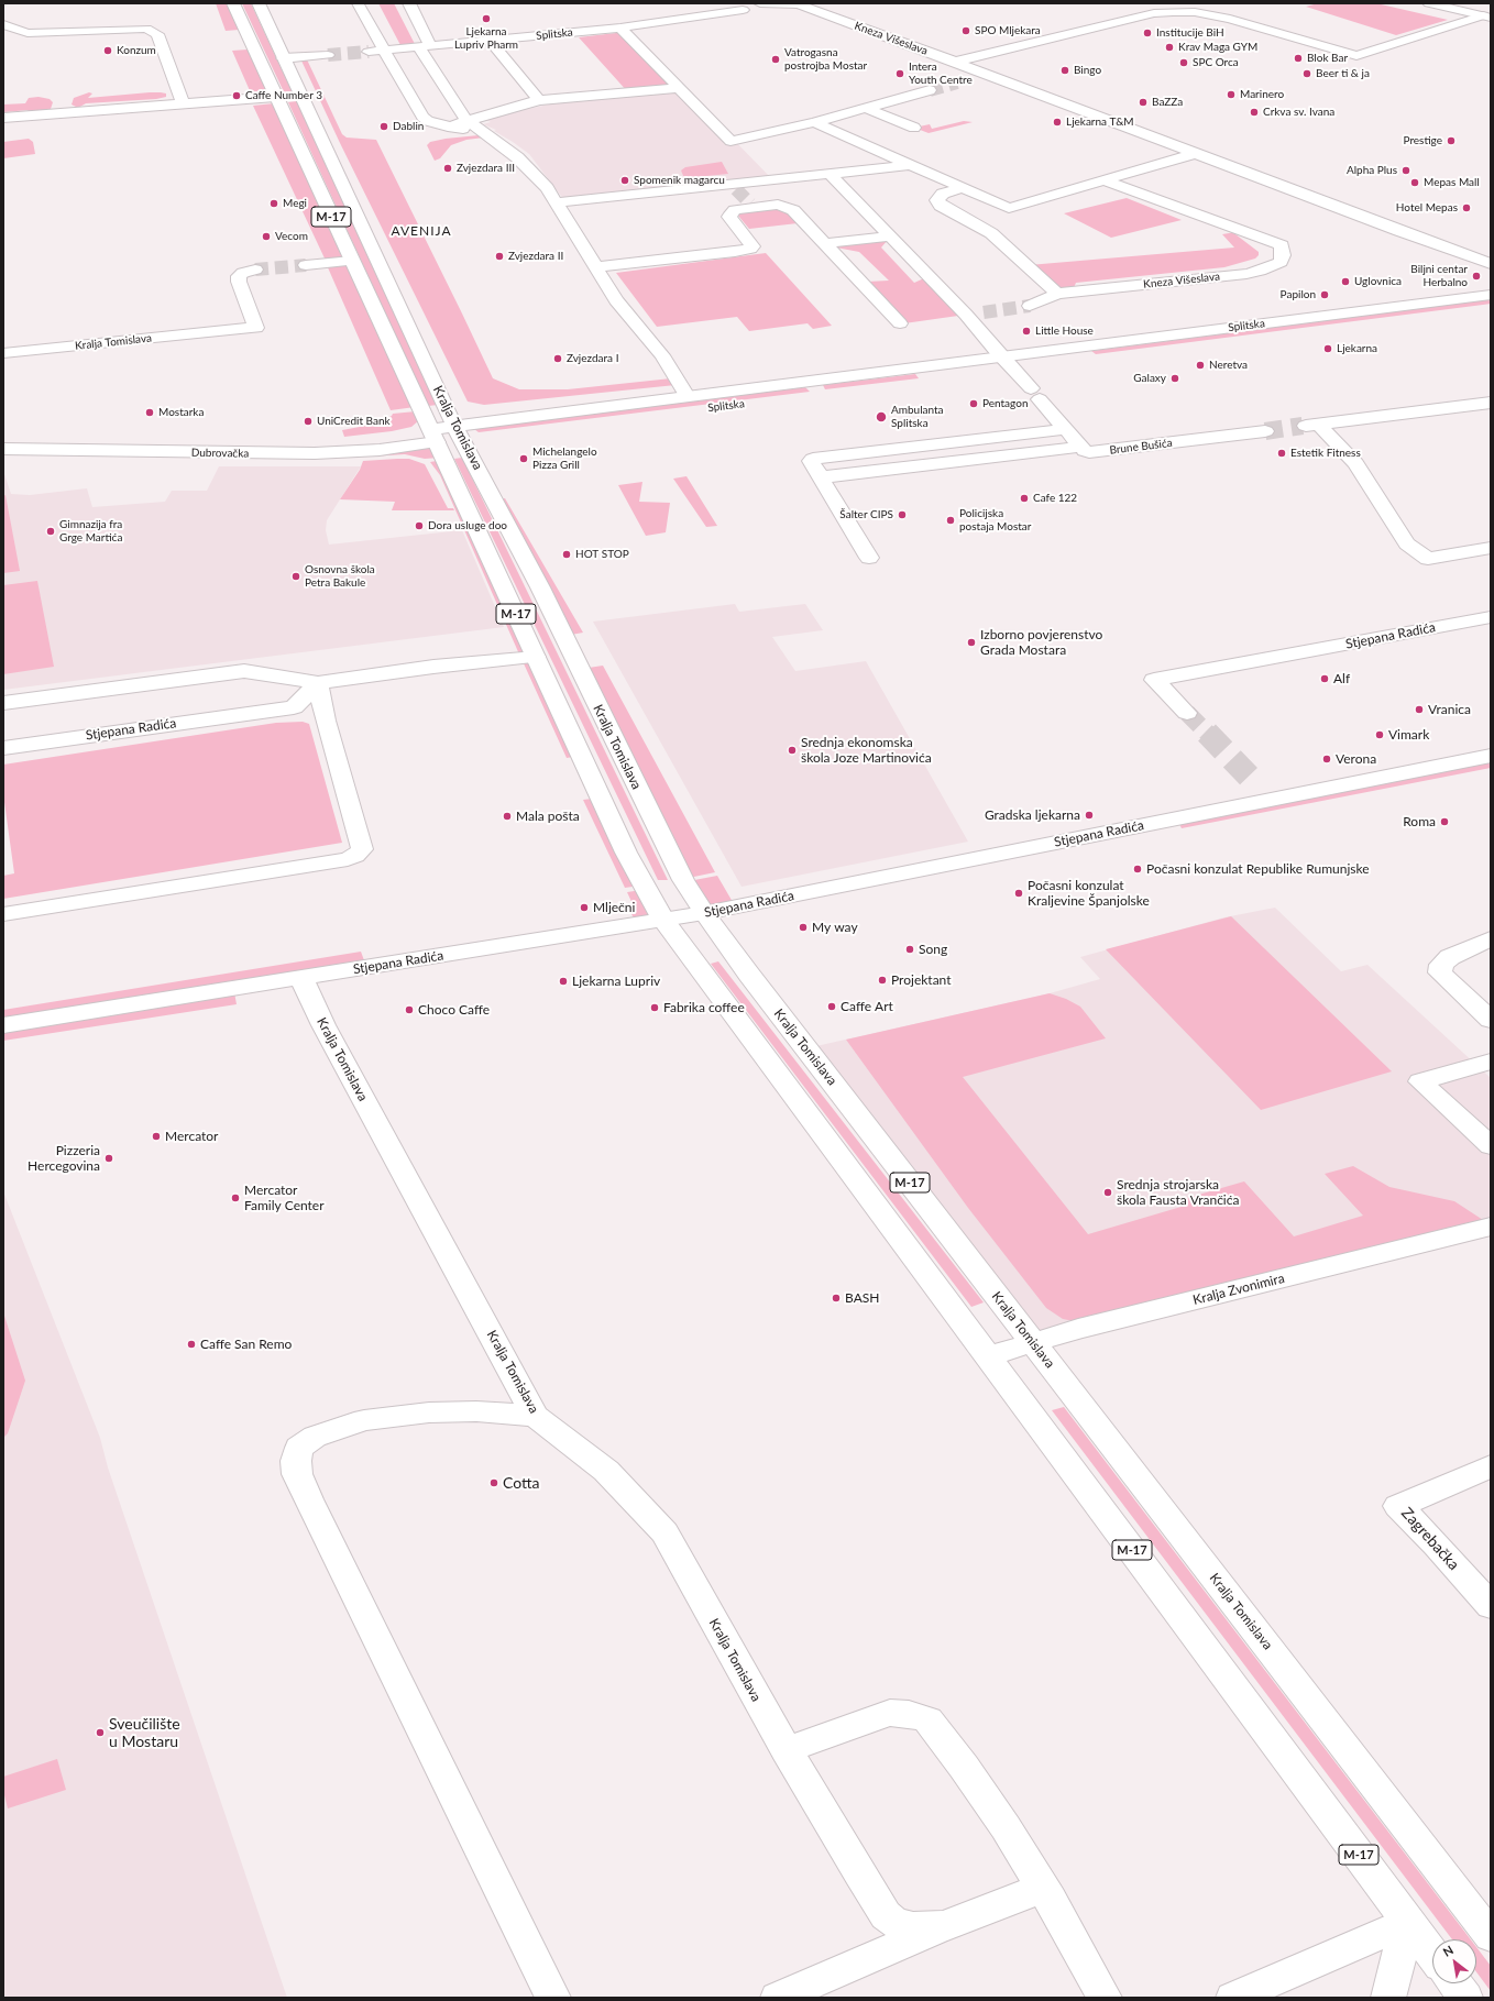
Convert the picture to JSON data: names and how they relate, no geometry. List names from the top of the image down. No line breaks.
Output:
{"streets":{"street":["Splitska","Kneza Višeslava","M-17","Kralja Tomislava","Brune Bušića","Dubrovačka","Stjepana Radića","Kralja Zvonimira","Zagrebačka"]},"crossings":[["Splitska","Kralja Tomislava"],["Splitska","Brune Bušića"],["Splitska","Dubrovačka"],["Kralja Tomislava","Dubrovačka"],["Kralja Tomislava","Stjepana Radića"],["Kralja Tomislava","Kralja Zvonimira"]],"districts":["AVENIJA"],"places":["Ljekarna Lupriv Pharm","SPO Mljekara","Institucije BiH","Krav Maga GYM","Konzum","Blok Bar","Vatrogasna postrojba Mostar","SPC Orca","Bingo","Intera Youth Centre","Beer ti & ja","Marinero","Caffe Number 3","BaZZa","Crkva sv. Ivana","Ljekarna T&M","Dablin","Prestige","Zvjezdara III","Alpha Plus","Spomenik magarcu","Mepas Mall","Megi","Hotel Mepas","Vecom","Zvjezdara II","Biljni centar Herbalno","Uglovnica","Papilon","Little House","Ljekarna","Zvjezdara I","Neretva","Galaxy","Pentagon","Mostarka","Ambulanta Splitska","UniCredit Bank","Estetik Fitness","Michelangelo Pizza Grill","Cafe 122","Šalter CIPS","Policijska postaja Mostar","Dora usluge doo","Gimnazija fra Grge Martića","HOT STOP","Osnovna škola Petra Bakule","Izborno povjerenstvo Grada Mostara","Alf","Vranica","Vimark","Srednja ekonomska škola Joze Martinovića","Verona","Gradska ljekarna","Mala pošta","Roma","Počasni konzulat Republike Rumunjske","Počasni konzulat Kraljevine Španjolske","Mlječni","My way","Song","Projektant","Ljekarna Lupriv","Caffe Art","Fabrika coffee","Choco Caffe","Mercator","Pizzeria Hercegovina","Srednja strojarska škola Fausta Vrančića","Mercator Family Center","BASH","Caffe San Remo","Cotta","Sveučilište u Mostaru"],"north":"top left"}
